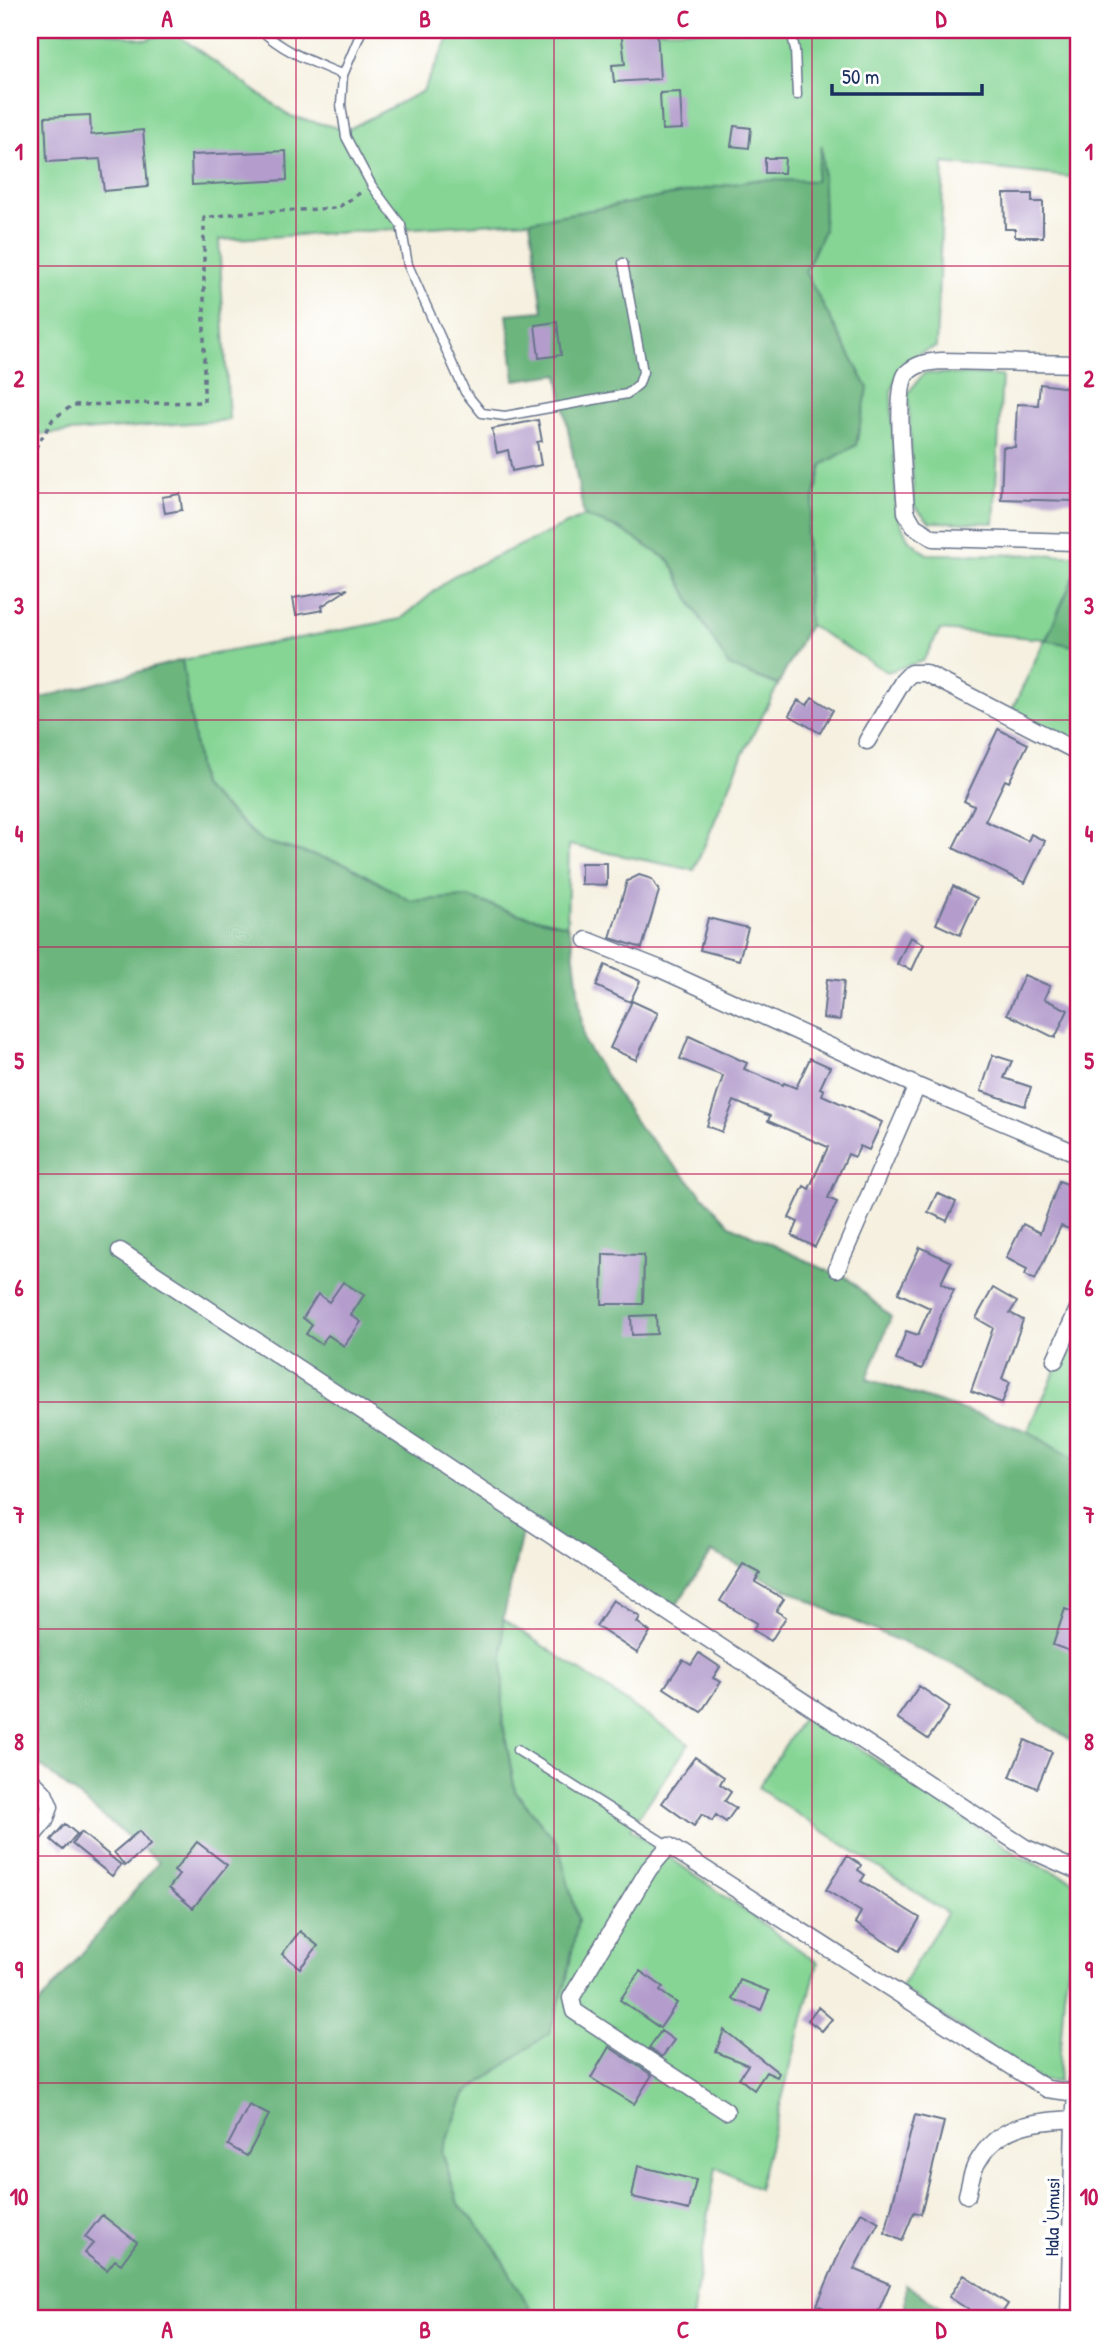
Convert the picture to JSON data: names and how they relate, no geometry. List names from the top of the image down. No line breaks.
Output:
{"streets":{"street":["Hala 'Umusi"]},"scale_bar":"50 m","grid":{"columns":["A","B","C","D"],"rows":["1","2","3","4","5","6","7","8","9","10"]}}
